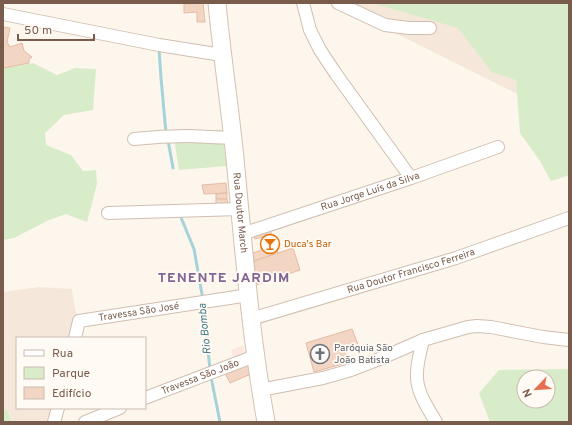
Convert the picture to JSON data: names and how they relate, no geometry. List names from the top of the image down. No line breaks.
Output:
{"streets":{"main road":["Rua Doutor March"],"street":["Rua Jorge Luís da Silva","Rua Doutor Francisco Ferreira","Travessa São José","Travessa São João"]},"crossings":[["Rua Jorge Luís da Silva","Rua Doutor March"],["Rua Doutor March","Rua Doutor Francisco Ferreira"],["Rua Doutor March","Travessa São José"],["Rua Doutor March","Travessa São João"]],"districts":["TENENTE JARDIM"],"water":["Rio Bomba"],"places":{"bar":["Duca's Bar"],"church":["Paróquia São João Batista"]},"legend":["Rua","Parque","Edifício"],"scale_bar":"50 m","north":"bottom left"}
